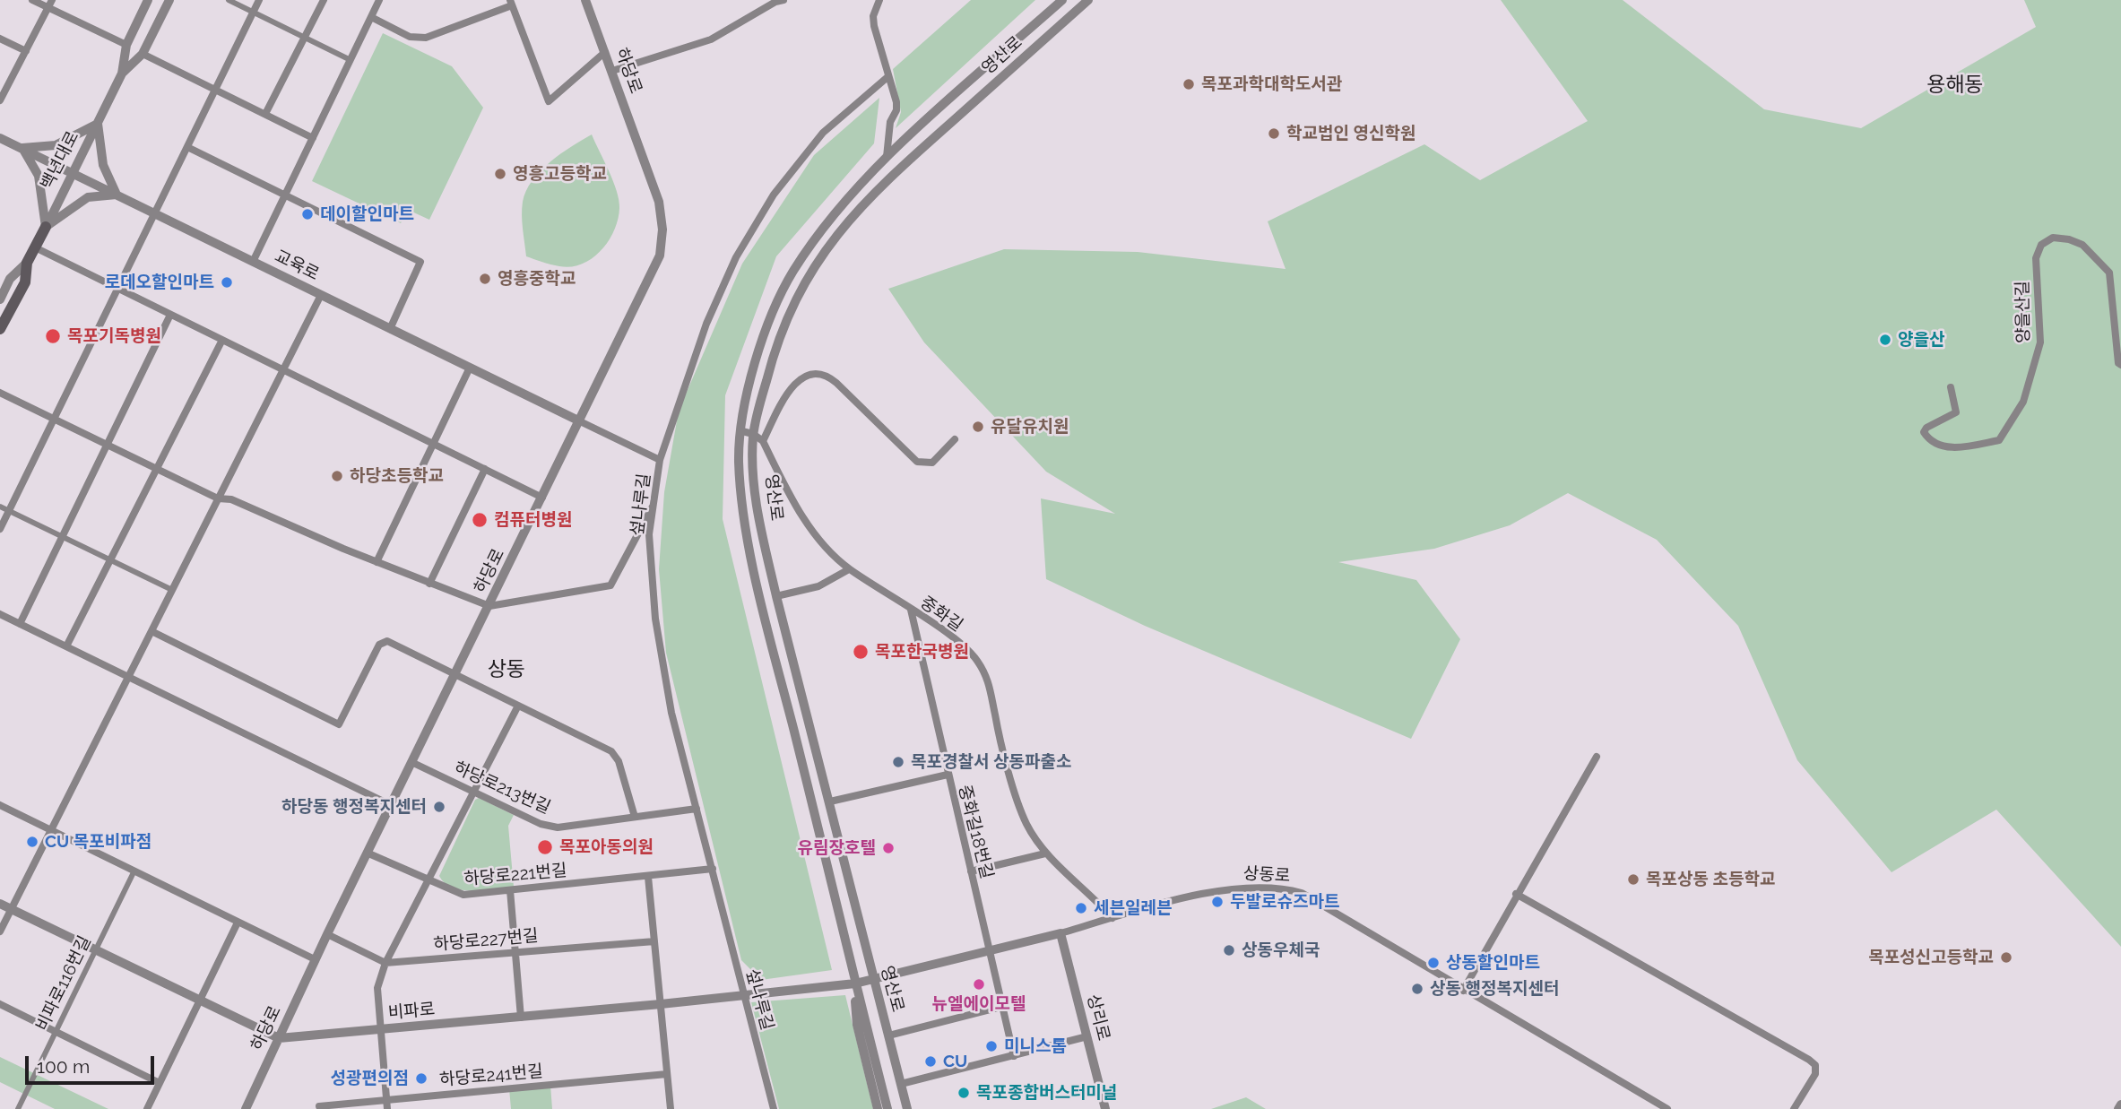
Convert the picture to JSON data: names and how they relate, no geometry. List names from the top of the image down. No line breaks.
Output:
{"streets":{"main road":["백년대로"],"street":["영산로","하당로","교육로","양을산길","섶나루길","중화길","하당로213번길","중화길18번길","하당로221번길","상동로","하당로227번길","비파로116번길","비파로","상리로","하당로241번길"]},"crossings":[["영산로","중화길"],["영산로","상동로"],["영산로","비파로"],["하당로","교육로"],["하당로","하당로213번길"],["하당로","하당로221번길"],["하당로","비파로"],["백년대로","교육로"],["섶나루길","하당로213번길"],["섶나루길","하당로221번길"],["섶나루길","비파로"],["중화길","중화길18번길"],["중화길","상동로"],["중화길18번길","상동로"],["상동로","비파로"],["상동로","상리로"],["비파로116번길","비파로"]],"districts":["용해동","상동"],"places":["목포과학대학도서관","학교법인 영신학원","영흥고등학교","데이할인마트","영흥중학교","로데오할인마트","목포기독병원","양을산","유달유치원","하당초등학교","컴퓨터병원","목포한국병원","목포경찰서 상동파출소","하당동 행정복지센터","CU 목포비파점","목포아동의원","유림장호텔","목포상동 초등학교","두발로슈즈마트","세븐일레븐","상동우체국","목포성신고등학교","상동할인마트","뉴엘에이모텔","상동 행정복지센터","미니스톱","CU","성광편의점","목포종합버스터미널"],"scale_bar":"100 m"}
